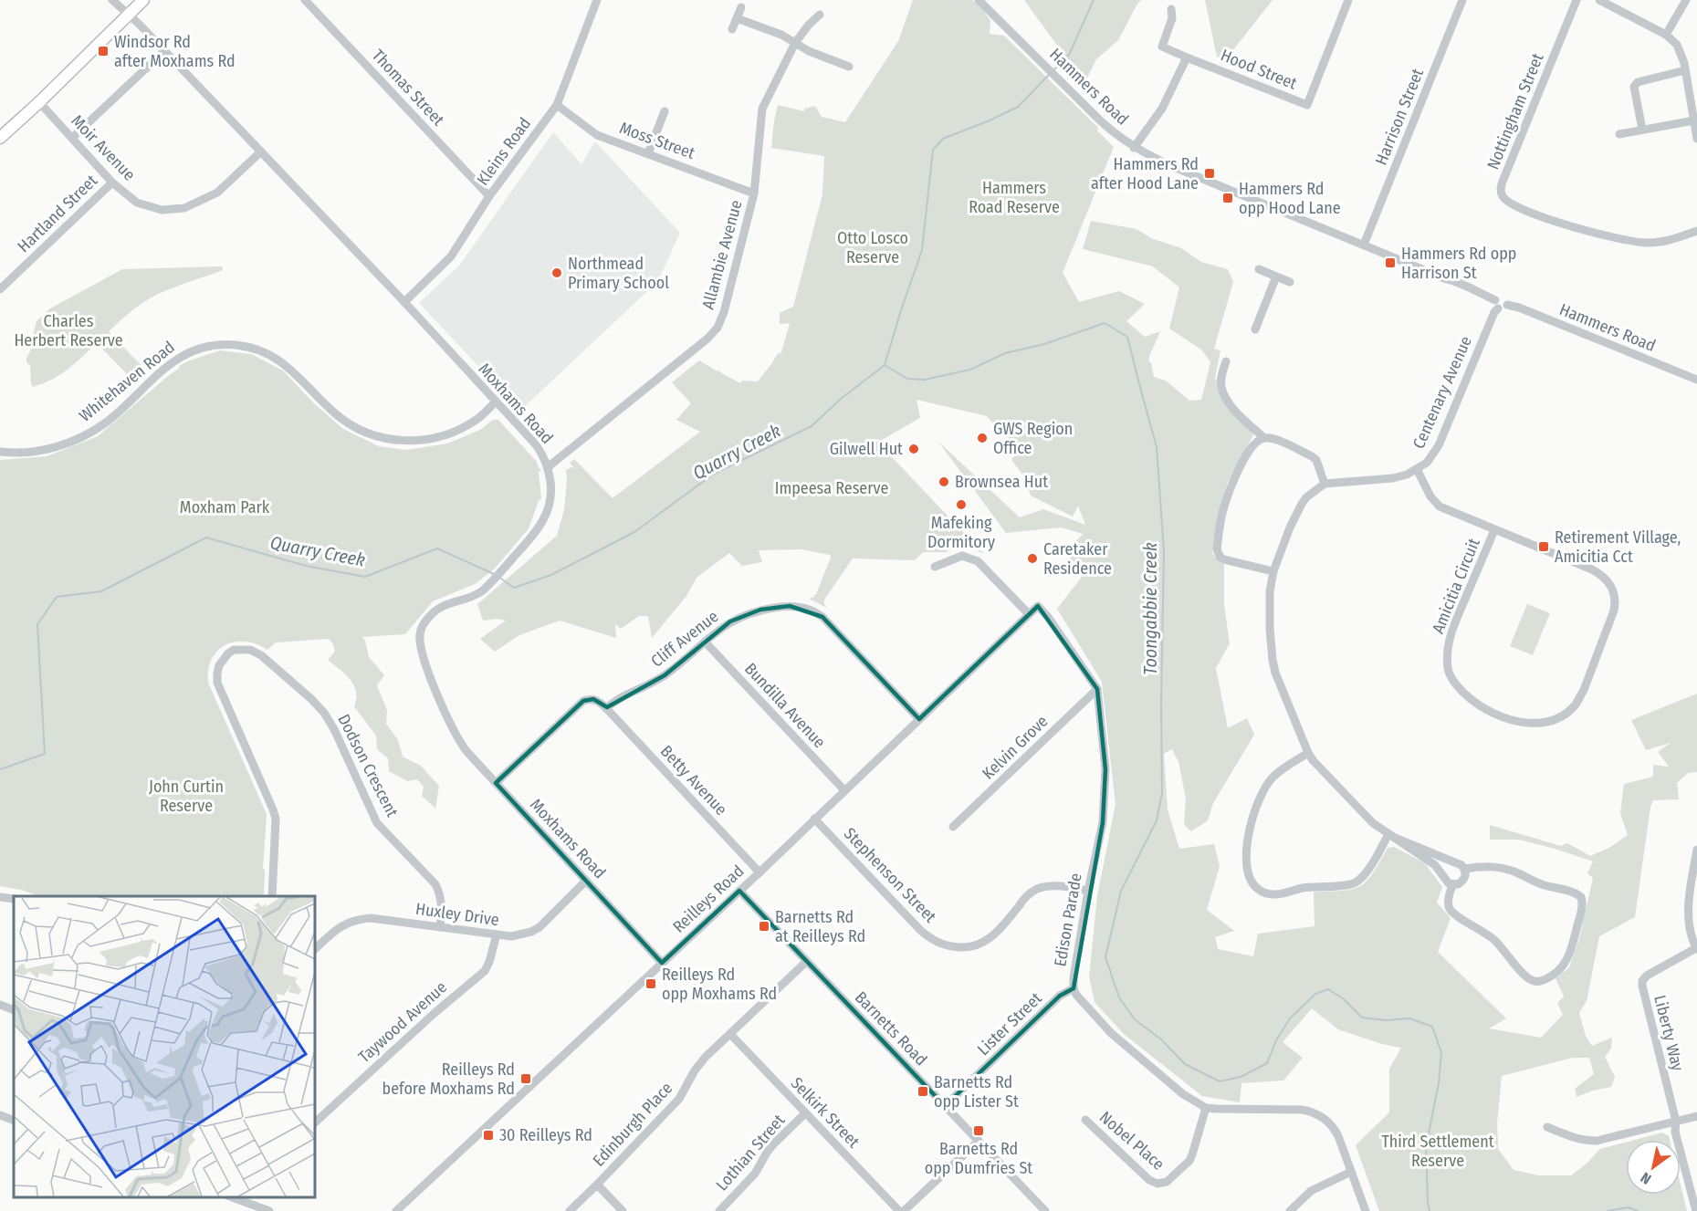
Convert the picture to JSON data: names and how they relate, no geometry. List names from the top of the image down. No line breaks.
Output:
{"streets":{"street":["Hood Street","Hammers Road","Thomas Street","Nottingham Street","Harrison Street","Moss Street","Moir Avenue","Kleins Road","Hartland Street","Allambie Avenue","Whitehaven Road","Centenary Avenue","Moxhams Road","Amicitia Circuit","Cliff Avenue","Bundilla Avenue","Kelvin Grove","Dodson Crescent","Betty Avenue","Stephenson Street","Reilleys Road","Huxley Drive","Edison Parade","Taywood Avenue","Lister Street","Barnetts Road","Liberty Way","Selkirk Street","Edinburgh Place","Nobel Place","Lothian Street"]},"crossings":[["Hammers Road","Harrison Street"],["Hammers Road","Centenary Avenue"],["Thomas Street","Kleins Road"],["Moss Street","Kleins Road"],["Moss Street","Allambie Avenue"],["Moir Avenue","Hartland Street"],["Moir Avenue","Moxhams Road"],["Kleins Road","Moxhams Road"],["Allambie Avenue","Moxhams Road"],["Whitehaven Road","Moxhams Road"],["Centenary Avenue","Amicitia Circuit"],["Moxhams Road","Reilleys Road"],["Moxhams Road","Huxley Drive"],["Cliff Avenue","Bundilla Avenue"],["Cliff Avenue","Betty Avenue"],["Cliff Avenue","Reilleys Road"],["Bundilla Avenue","Reilleys Road"],["Kelvin Grove","Edison Parade"],["Dodson Crescent","Huxley Drive"],["Betty Avenue","Reilleys Road"],["Stephenson Street","Reilleys Road"],["Stephenson Street","Edison Parade"],["Reilleys Road","Edison Parade"],["Reilleys Road","Barnetts Road"],["Huxley Drive","Taywood Avenue"],["Edison Parade","Lister Street"],["Edison Parade","Nobel Place"],["Lister Street","Barnetts Road"],["Barnetts Road","Edinburgh Place"],["Selkirk Street","Edinburgh Place"],["Selkirk Street","Lothian Street"]],"water":["Quarry Creek","Toongabbie Creek"],"parks":["Hammers Road Reserve","Otto Losco Reserve","Charles Herbert Reserve","Impeesa Reserve","Moxham Park","John Curtin Reserve","Third Settlement Reserve"],"places":{"transit":["Windsor Rd after Moxhams Rd","Hammers Rd after Hood Lane","Hammers Rd opp Hood Lane","Hammers Rd opp Harrison St","Retirement Village, Amicitia Cct","Barnetts Rd at Reilleys Rd","Reilleys Rd opp Moxhams Rd","Reilleys Rd before Moxhams Rd","Barnetts Rd opp Lister St","Barnetts Rd opp Dumfries St","30 Reilleys Rd"],"other":["Northmead Primary School","GWS Region Office","Gilwell Hut","Brownsea Hut","Mafeking Dormitory","Caretaker Residence"]},"north":"bottom left"}
